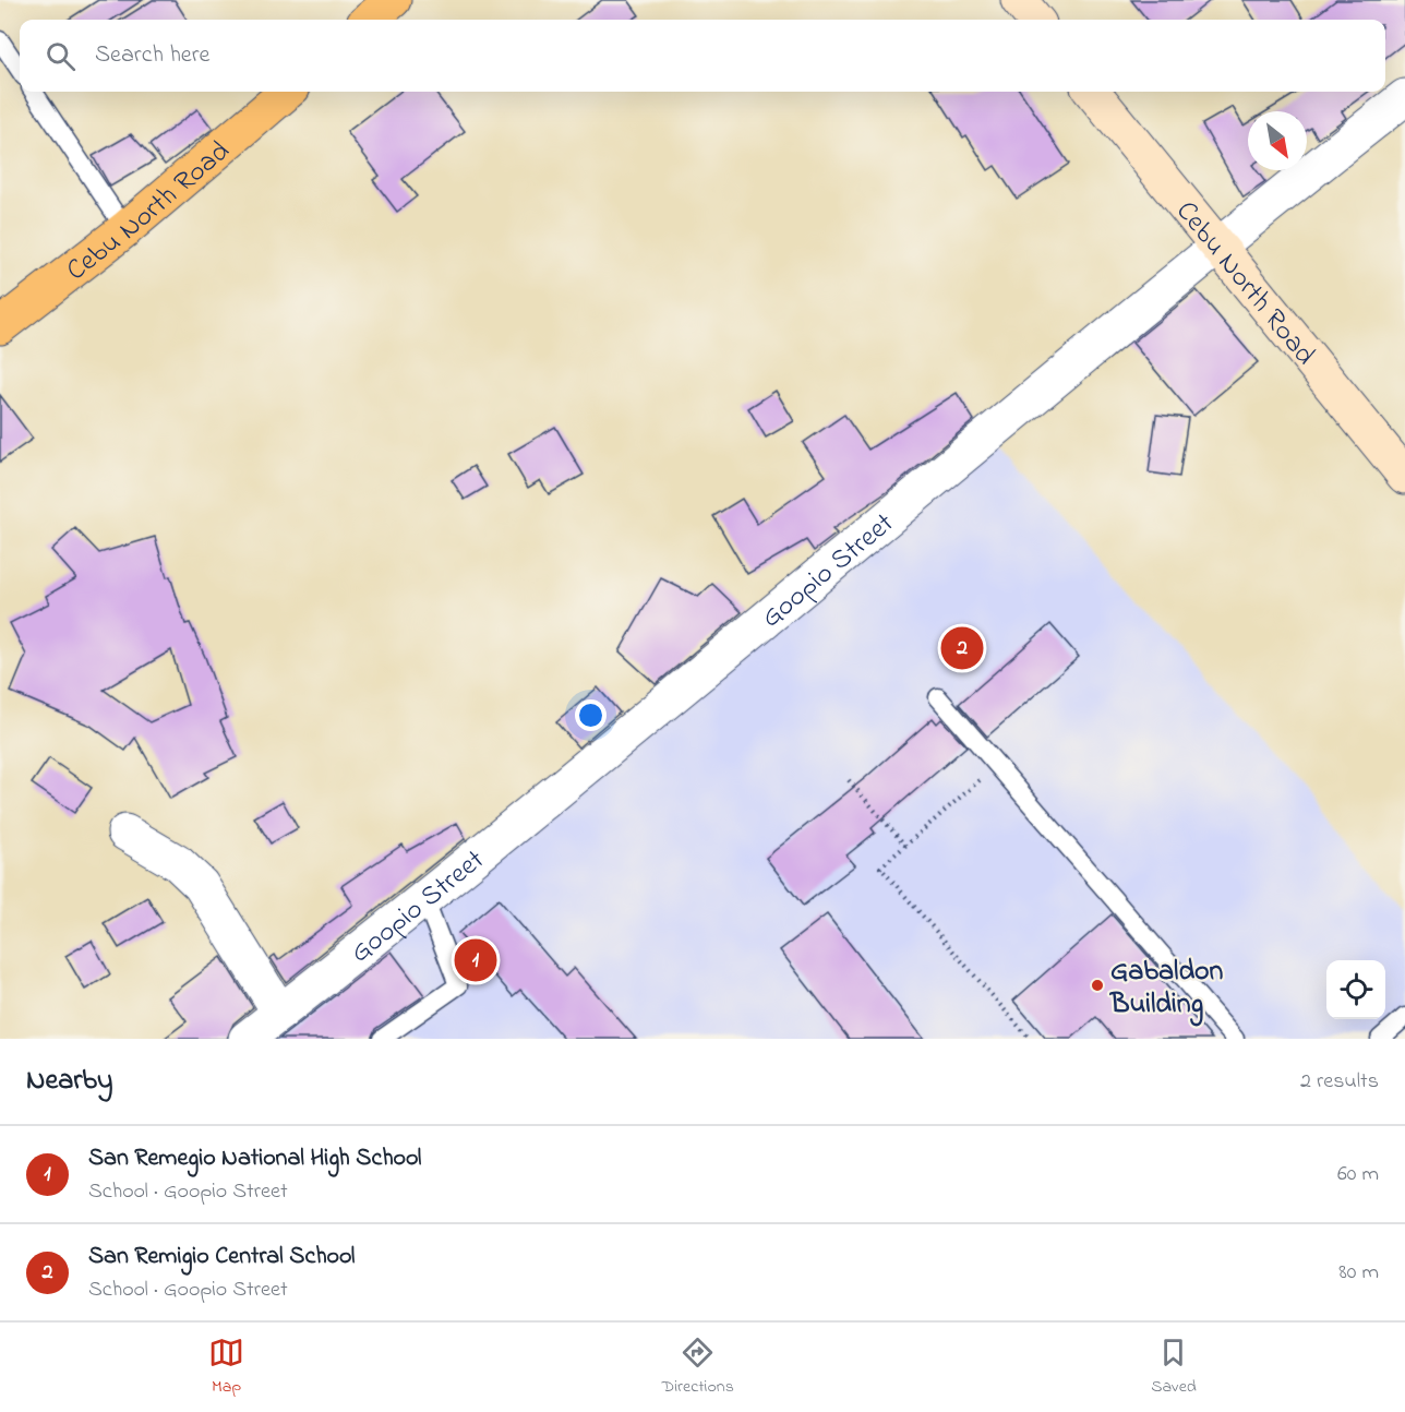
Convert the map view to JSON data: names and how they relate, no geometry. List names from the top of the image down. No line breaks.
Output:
{"streets":{"highway":["Cebu North Road"],"street":["Goopio Street"]},"crossings":[["Cebu North Road","Goopio Street"]],"places":["Gabaldon Building"],"north":"bottom right","page":{"search":"Search here","pins":["2","1"],"heading":["Nearby","2 results"],"list":[{"mark":"1","name":"San Remegio National High School","note":"School · Goopio Street","value":"60 m"},{"mark":"2","name":"San Remigio Central School","note":"School · Goopio Street","value":"80 m"}],"nav":["Map","Directions","Saved"]}}
